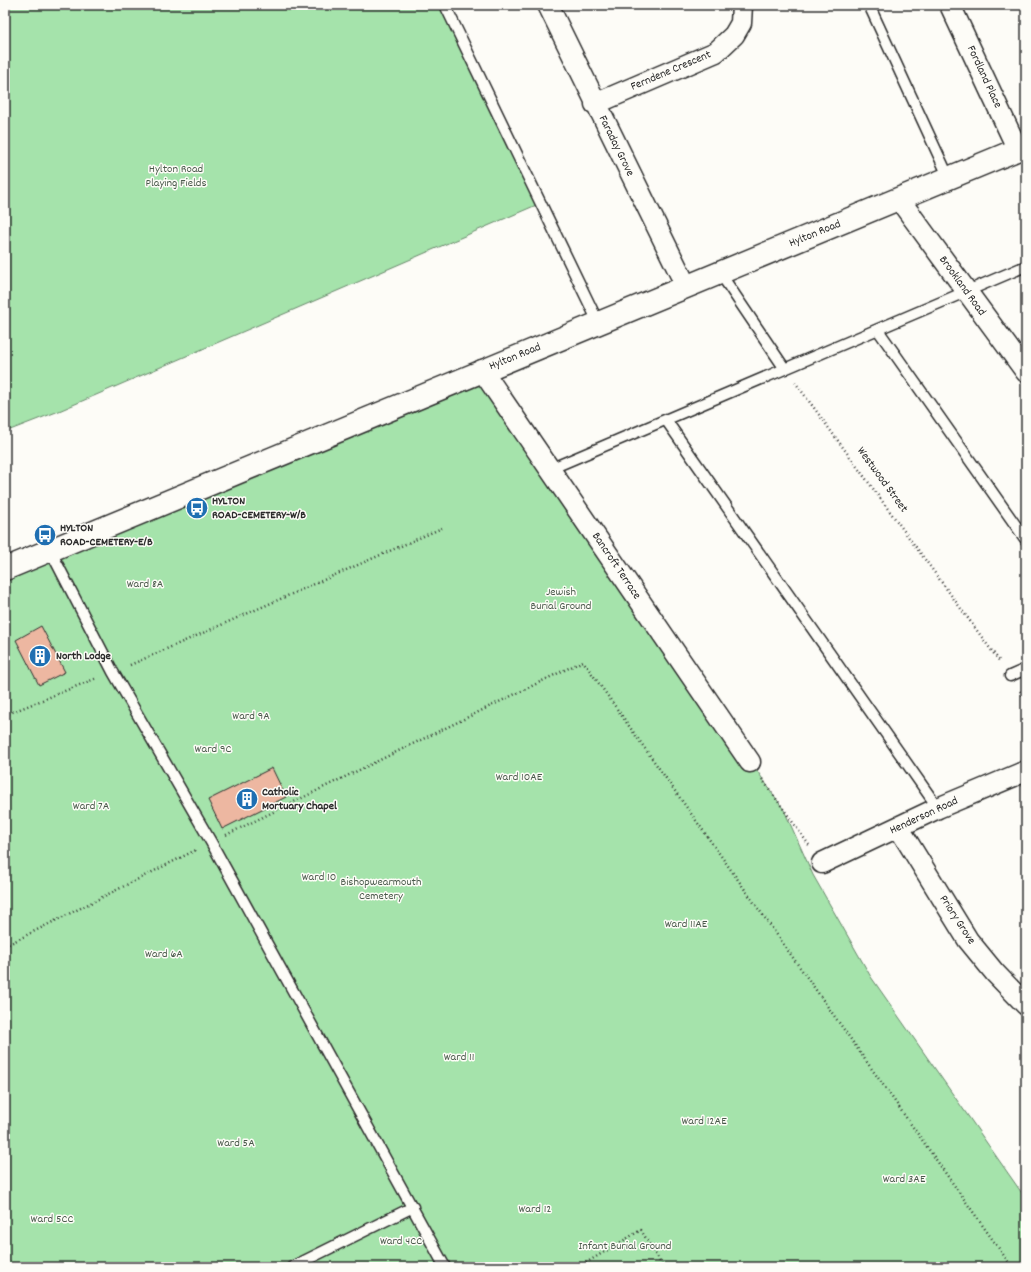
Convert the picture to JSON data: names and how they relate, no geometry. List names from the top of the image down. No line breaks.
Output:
{"streets":{"street":["Ferndene Crescent","Fordland Place","Faraday Grove","Hylton Road","Brookland Road","Bancroft Terrace","Henderson Road","Priory Grove"],"path":["Westwood Street"]},"crossings":[["Ferndene Crescent","Faraday Grove"],["Fordland Place","Hylton Road"],["Faraday Grove","Hylton Road"],["Hylton Road","Brookland Road"],["Hylton Road","Bancroft Terrace"],["Henderson Road","Priory Grove"]],"parks":["Hylton Road Playing Fields","Ward 8A","Jewish Burial Ground","Ward 9A","Ward 9C","Ward 10AE","Ward 7A","Ward 10","Bishopwearmouth Cemetery","Ward 11AE","Ward 6A","Ward 11","Ward 12AE","Ward 5A","Ward 3AE","Ward 12","Ward 5CC","Ward 4CC","Infant Burial Ground"],"places":{"bus stop":["HYLTON ROAD-CEMETERY-W/B","HYLTON ROAD-CEMETERY-E/B"],"building":["North Lodge","Catholic Mortuary Chapel"]}}
